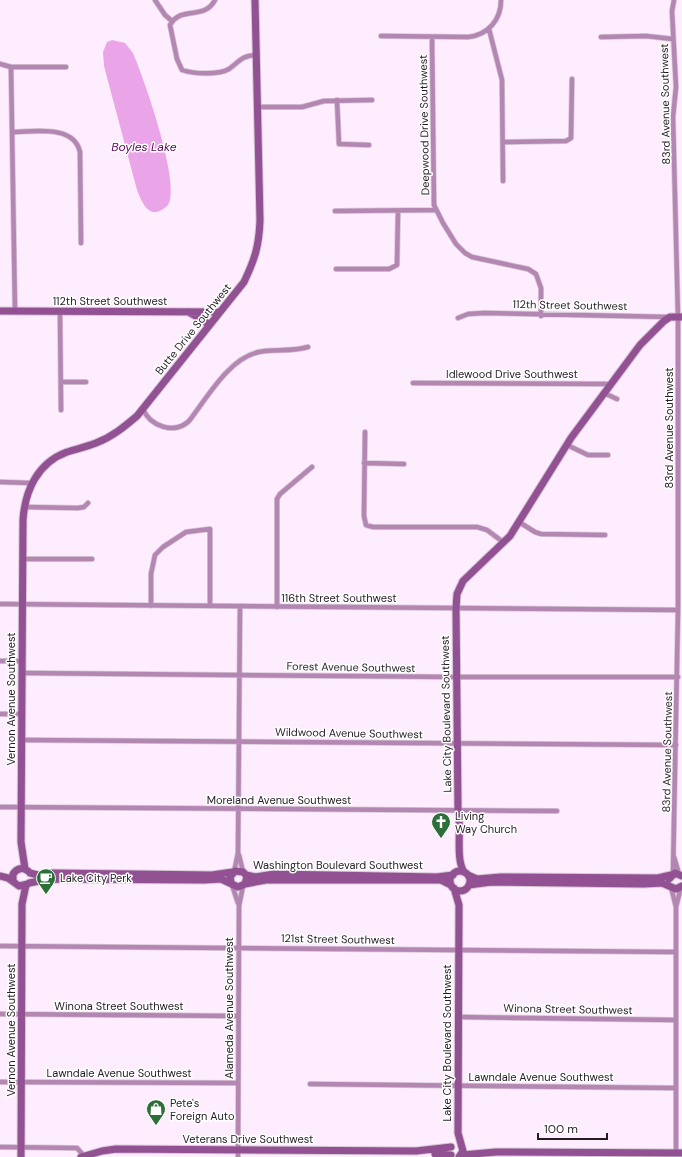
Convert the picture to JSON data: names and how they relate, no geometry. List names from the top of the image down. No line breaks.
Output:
{"streets":{"street":["83rd Avenue Southwest","Deepwood Drive Southwest","112th Street Southwest","Butte Drive Southwest","Idlewood Drive Southwest","116th Street Southwest","Forest Avenue Southwest","Vernon Avenue Southwest","Lake City Boulevard Southwest","Wildwood Avenue Southwest","Moreland Avenue Southwest","Washington Boulevard Southwest","121st Street Southwest","Winona Street Southwest","Alameda Avenue Southwest","Lawndale Avenue Southwest","Veterans Drive Southwest"]},"crossings":[["83rd Avenue Southwest","112th Street Southwest"],["83rd Avenue Southwest","116th Street Southwest"],["83rd Avenue Southwest","Forest Avenue Southwest"],["83rd Avenue Southwest","Wildwood Avenue Southwest"],["Deepwood Drive Southwest","112th Street Southwest"],["112th Street Southwest","Butte Drive Southwest"],["Butte Drive Southwest","116th Street Southwest"],["Butte Drive Southwest","Vernon Avenue Southwest"],["116th Street Southwest","Vernon Avenue Southwest"],["116th Street Southwest","Lake City Boulevard Southwest"],["Forest Avenue Southwest","Vernon Avenue Southwest"],["Forest Avenue Southwest","Lake City Boulevard Southwest"],["Vernon Avenue Southwest","Wildwood Avenue Southwest"],["Vernon Avenue Southwest","Moreland Avenue Southwest"],["Vernon Avenue Southwest","121st Street Southwest"],["Vernon Avenue Southwest","Winona Street Southwest"],["Vernon Avenue Southwest","Lawndale Avenue Southwest"],["Lake City Boulevard Southwest","Wildwood Avenue Southwest"],["Lake City Boulevard Southwest","Moreland Avenue Southwest"],["Lake City Boulevard Southwest","Washington Boulevard Southwest"],["Lake City Boulevard Southwest","121st Street Southwest"],["Lake City Boulevard Southwest","Winona Street Southwest"],["Lake City Boulevard Southwest","Lawndale Avenue Southwest"],["Lake City Boulevard Southwest","Veterans Drive Southwest"],["Washington Boulevard Southwest","Alameda Avenue Southwest"],["121st Street Southwest","Alameda Avenue Southwest"],["Winona Street Southwest","Alameda Avenue Southwest"],["Alameda Avenue Southwest","Lawndale Avenue Southwest"],["Alameda Avenue Southwest","Veterans Drive Southwest"]],"water":["Boyles Lake"],"places":{"church":["Living Way Church"],"cafe":["Lake City Perk"],"shop":["Pete's Foreign Auto"]},"scale_bar":"100 m"}
